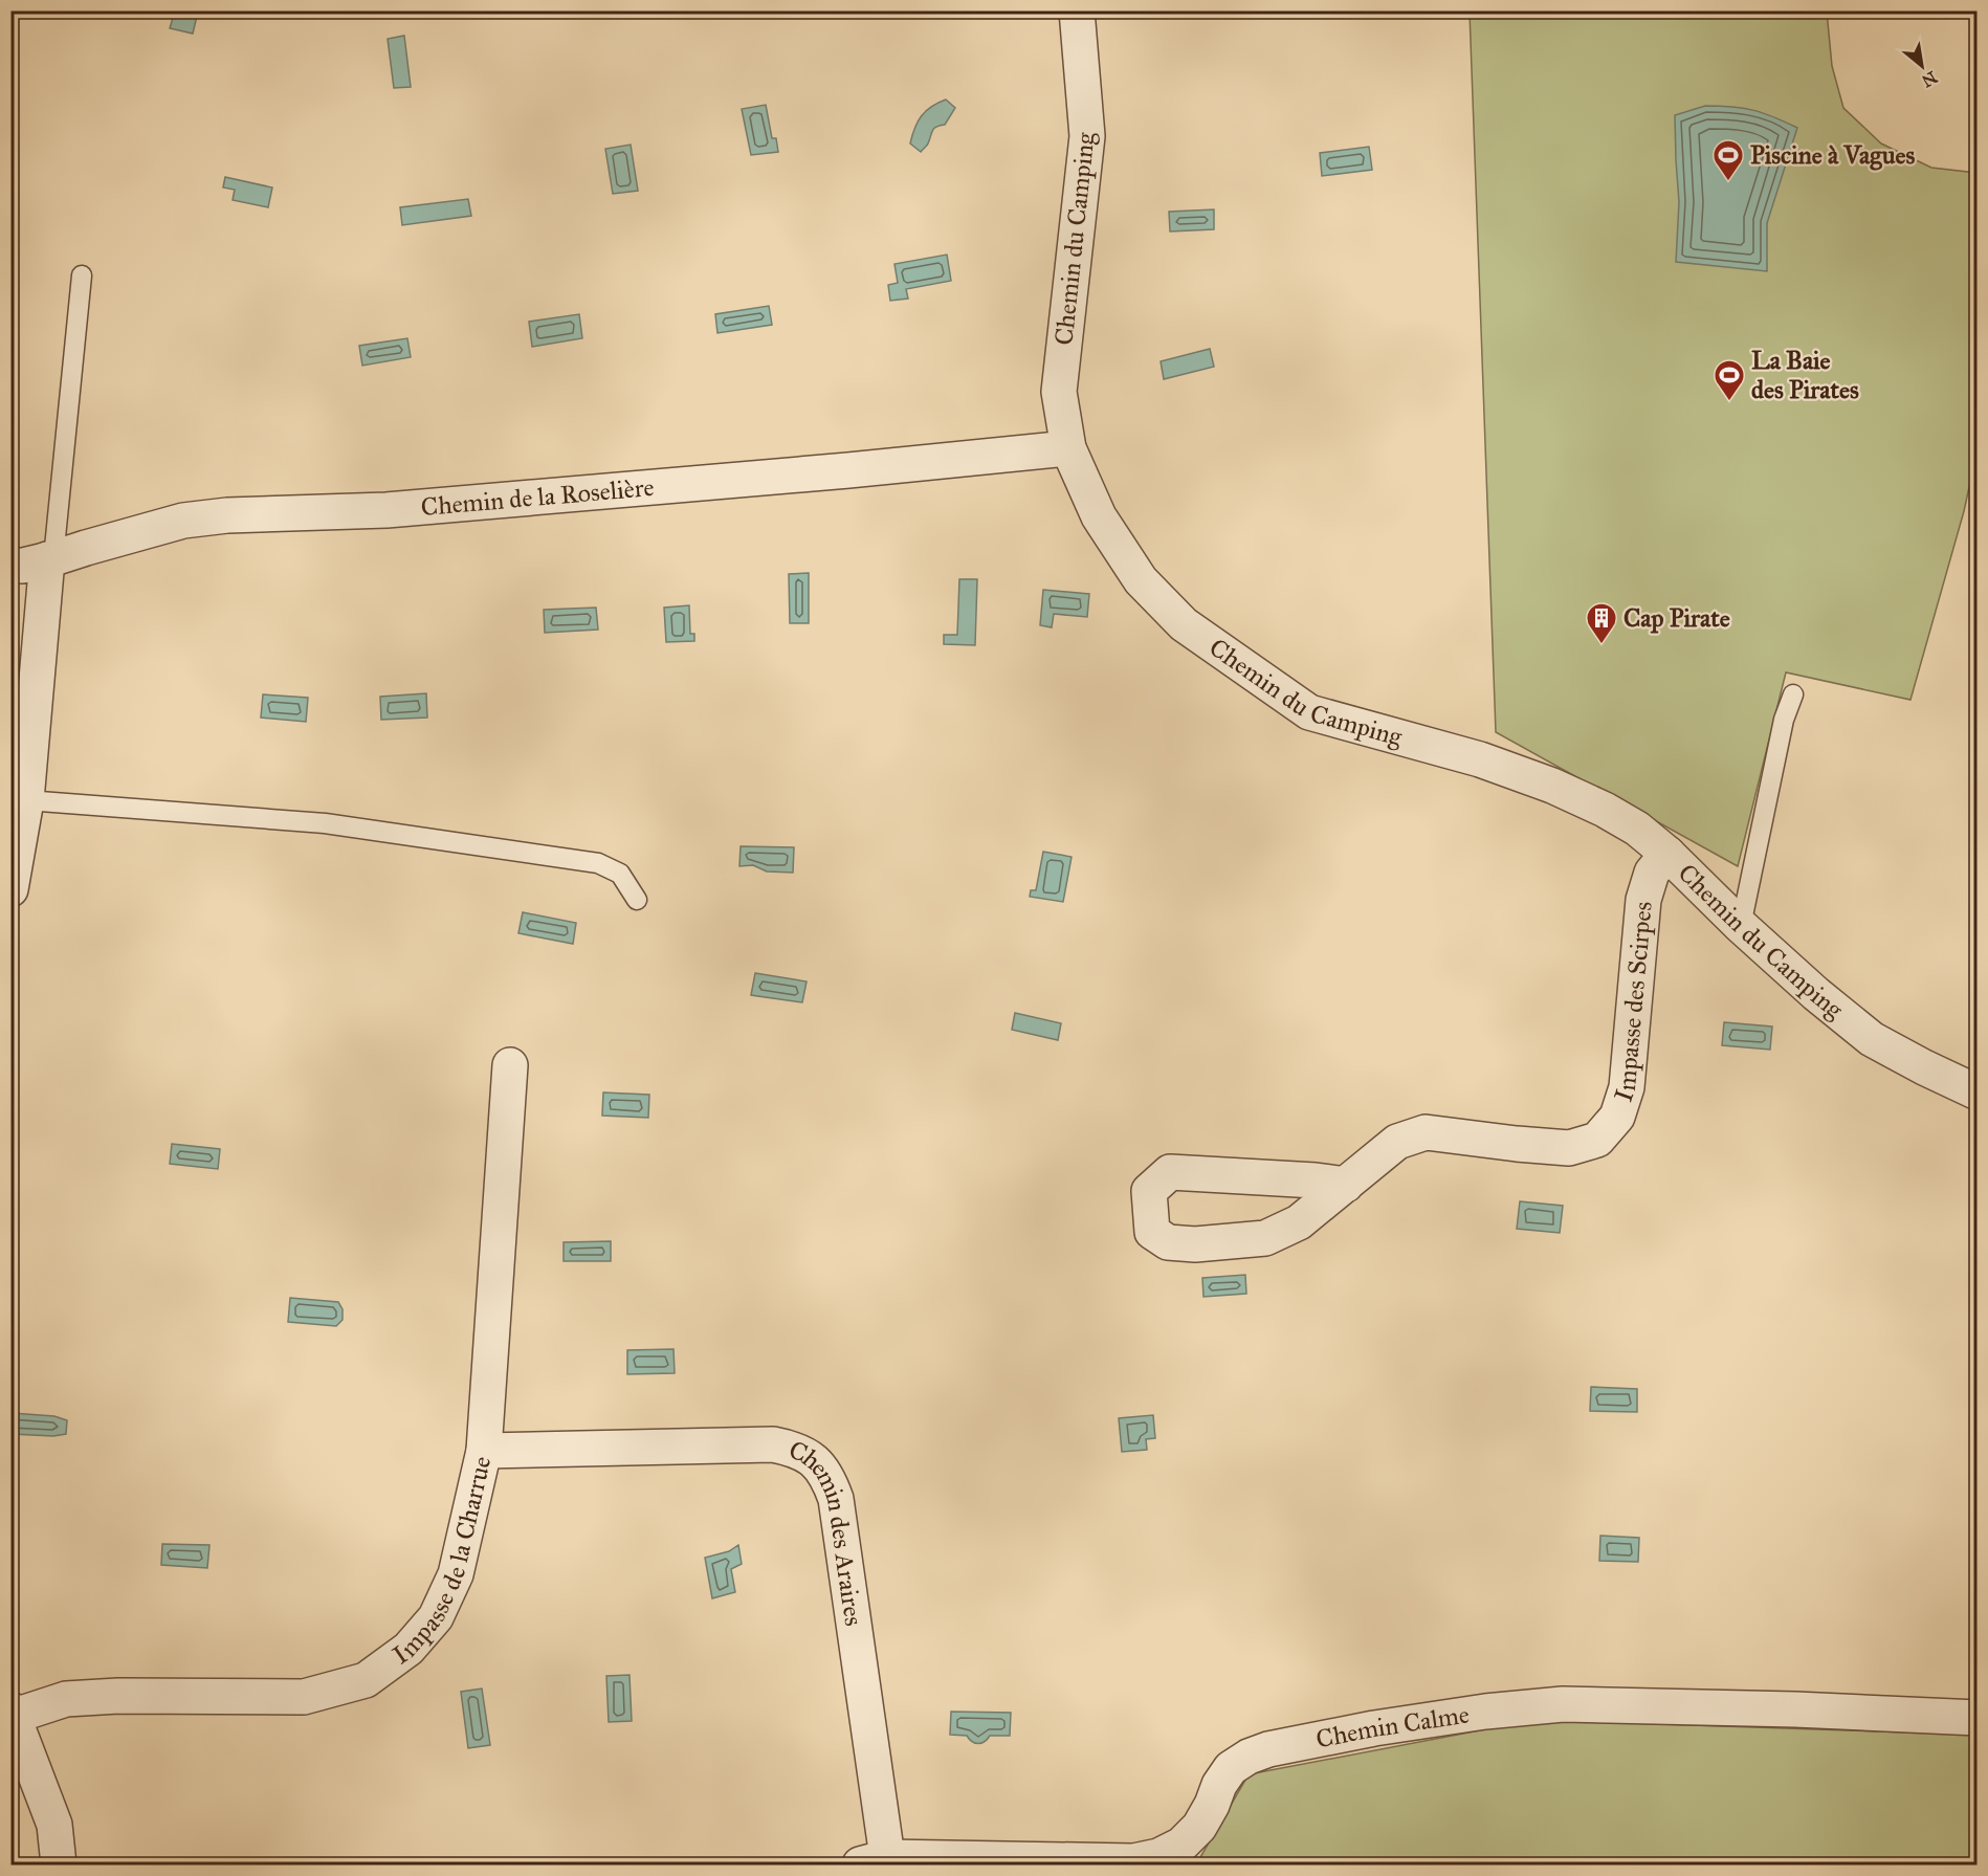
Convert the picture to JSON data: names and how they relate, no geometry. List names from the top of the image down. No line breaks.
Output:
{"streets":{"street":["Chemin du Camping","Chemin de la Roselière","Impasse des Scirpes","Chemin des Araires","Impasse de la Charrue","Chemin Calme"]},"crossings":[["Chemin du Camping","Chemin de la Roselière"],["Chemin du Camping","Impasse des Scirpes"],["Chemin des Araires","Impasse de la Charrue"],["Chemin des Araires","Chemin Calme"]],"places":{"sports":["Piscine à Vagues","La Baie des Pirates"],"building":["Cap Pirate"]},"north":"bottom right"}
